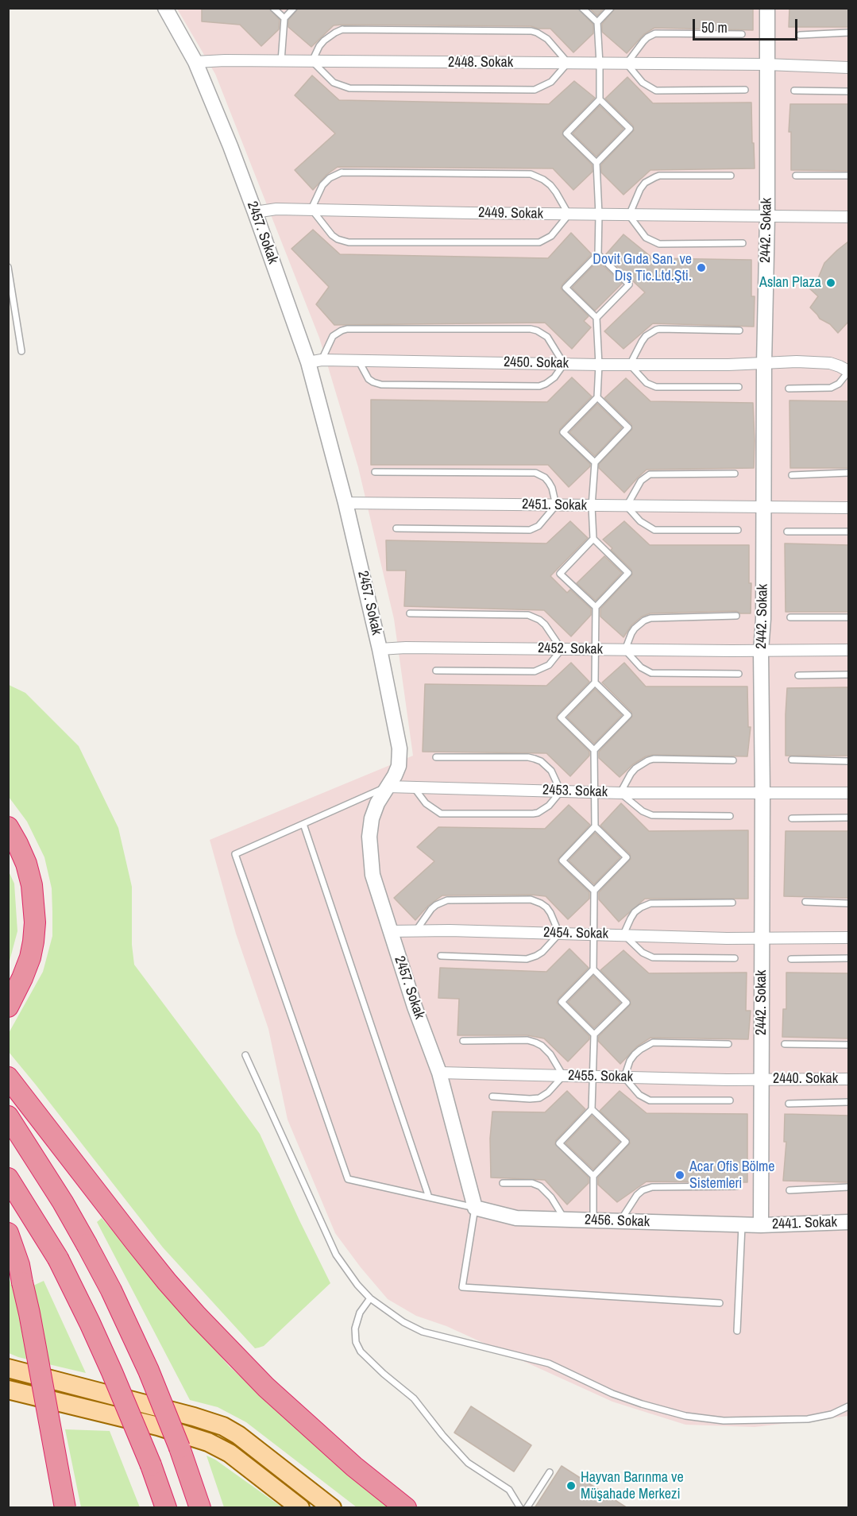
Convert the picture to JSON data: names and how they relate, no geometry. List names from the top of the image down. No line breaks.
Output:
{"streets":{"street":["2448. Sokak","2449. Sokak","2442. Sokak","2457. Sokak","2450. Sokak","2451. Sokak","2452. Sokak","2453. Sokak","2454. Sokak","2455. Sokak","2440. Sokak","2456. Sokak","2441. Sokak"]},"crossings":[["2448. Sokak","2442. Sokak"],["2448. Sokak","2457. Sokak"],["2449. Sokak","2442. Sokak"],["2449. Sokak","2457. Sokak"],["2442. Sokak","2450. Sokak"],["2442. Sokak","2451. Sokak"],["2442. Sokak","2452. Sokak"],["2442. Sokak","2453. Sokak"],["2442. Sokak","2454. Sokak"],["2442. Sokak","2455. Sokak"],["2442. Sokak","2440. Sokak"],["2442. Sokak","2456. Sokak"],["2442. Sokak","2441. Sokak"],["2457. Sokak","2450. Sokak"],["2457. Sokak","2451. Sokak"],["2457. Sokak","2452. Sokak"],["2457. Sokak","2453. Sokak"],["2457. Sokak","2454. Sokak"],["2457. Sokak","2455. Sokak"],["2457. Sokak","2456. Sokak"],["2455. Sokak","2440. Sokak"],["2456. Sokak","2441. Sokak"]],"places":["Dovit Gıda San. ve Dış Tic.Ltd.Şti.","Aslan Plaza","Acar Ofis Bölme Sistemleri","Hayvan Barınma ve Müşahade Merkezi"],"scale_bar":"50 m"}
